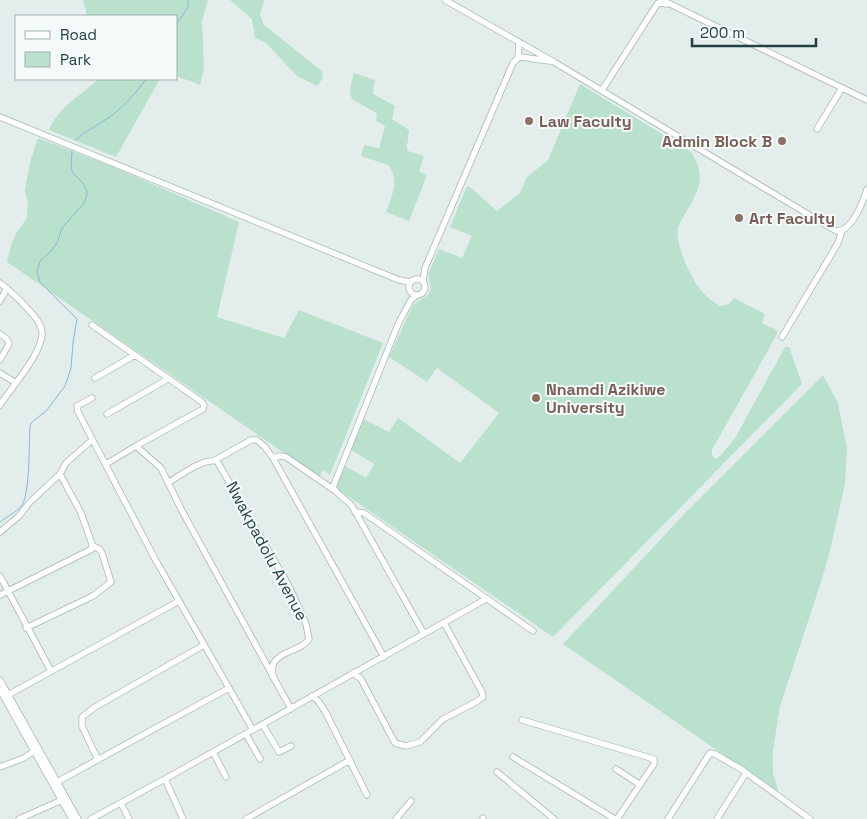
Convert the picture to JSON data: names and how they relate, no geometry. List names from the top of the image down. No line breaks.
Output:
{"streets":{"street":["Nwakpadolu Avenue"]},"places":["Law Faculty","Admin Block B","Art Faculty","Nnamdi Azikiwe University"],"legend":["Road","Park"],"scale_bar":"200 m"}
